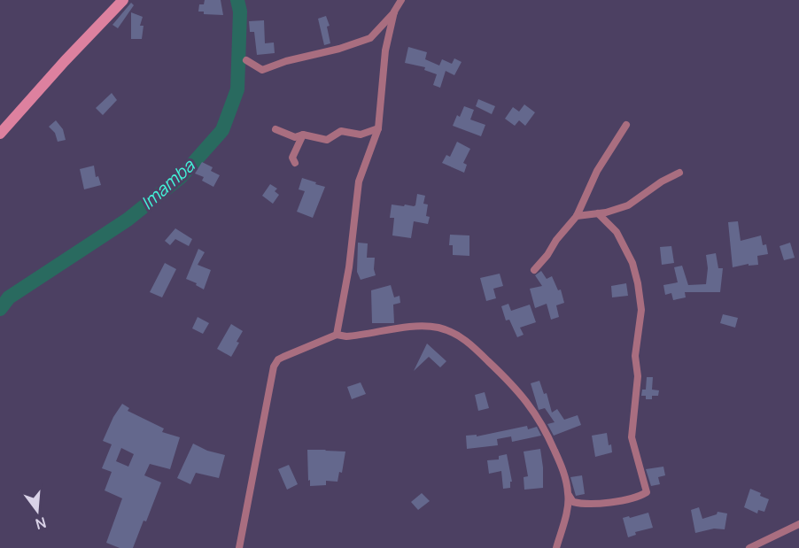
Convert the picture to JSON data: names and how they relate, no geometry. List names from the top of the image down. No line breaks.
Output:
{"water":["Imamba"],"north":"bottom"}
